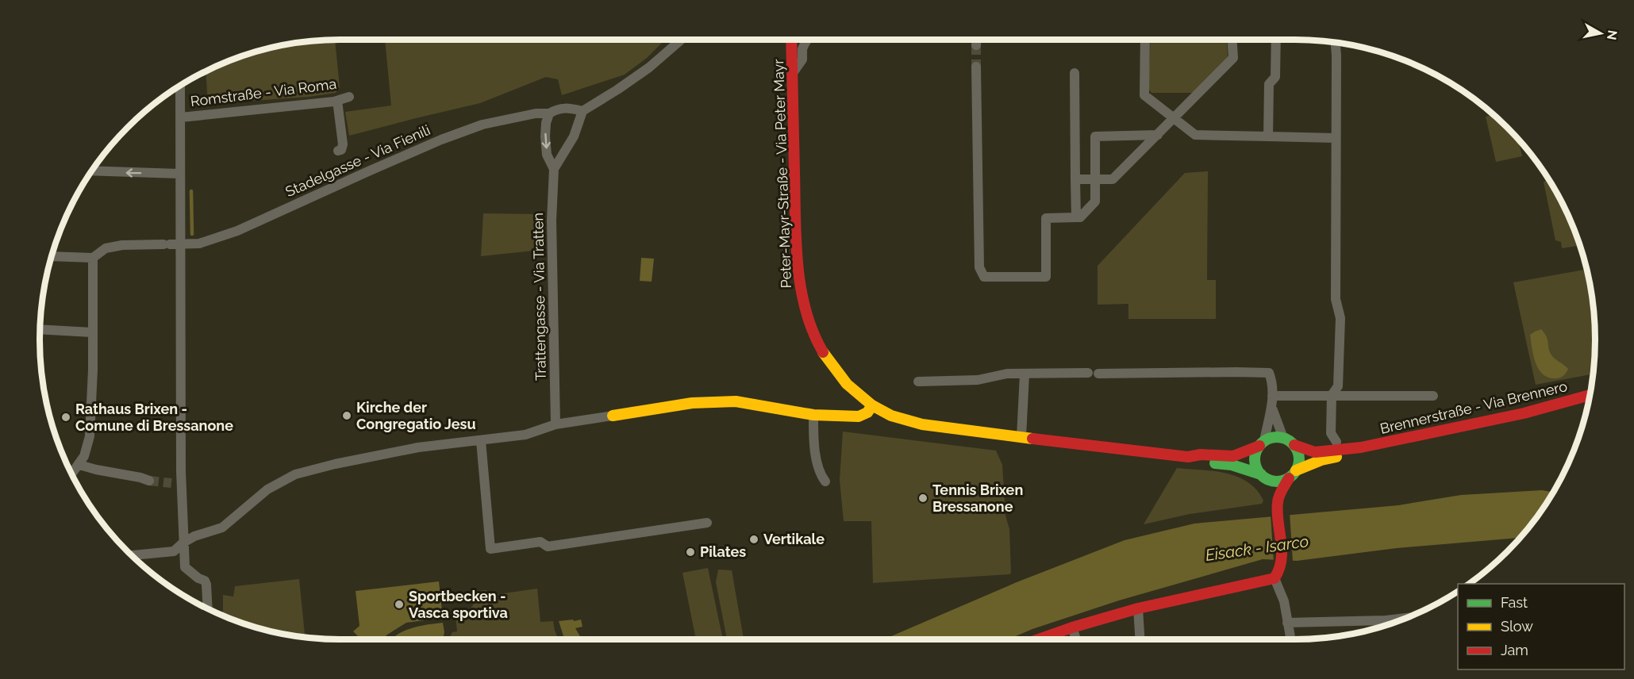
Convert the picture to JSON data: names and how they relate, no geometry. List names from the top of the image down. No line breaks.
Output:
{"streets":{"main road":["Peter-Mayr-Straße - Via Peter Mayr","Brennerstraße - Via Brennero"],"street":["Romstraße - Via Roma","Stadelgasse - Via Fienili","Trattengasse - Via Tratten"]},"crossings":[["Romstraße - Via Roma","Stadelgasse - Via Fienili"],["Stadelgasse - Via Fienili","Trattengasse - Via Tratten"],["Peter-Mayr-Straße - Via Peter Mayr","Brennerstraße - Via Brennero"]],"water":["Eisack - Isarco"],"places":["Kirche der Congregatio Jesu","Rathaus Brixen - Comune di Bressanone","Tennis Brixen Bressanone","Vertikale","Pilates","Sportbecken - Vasca sportiva"],"legend":["Fast","Slow","Jam"],"north":"right"}
